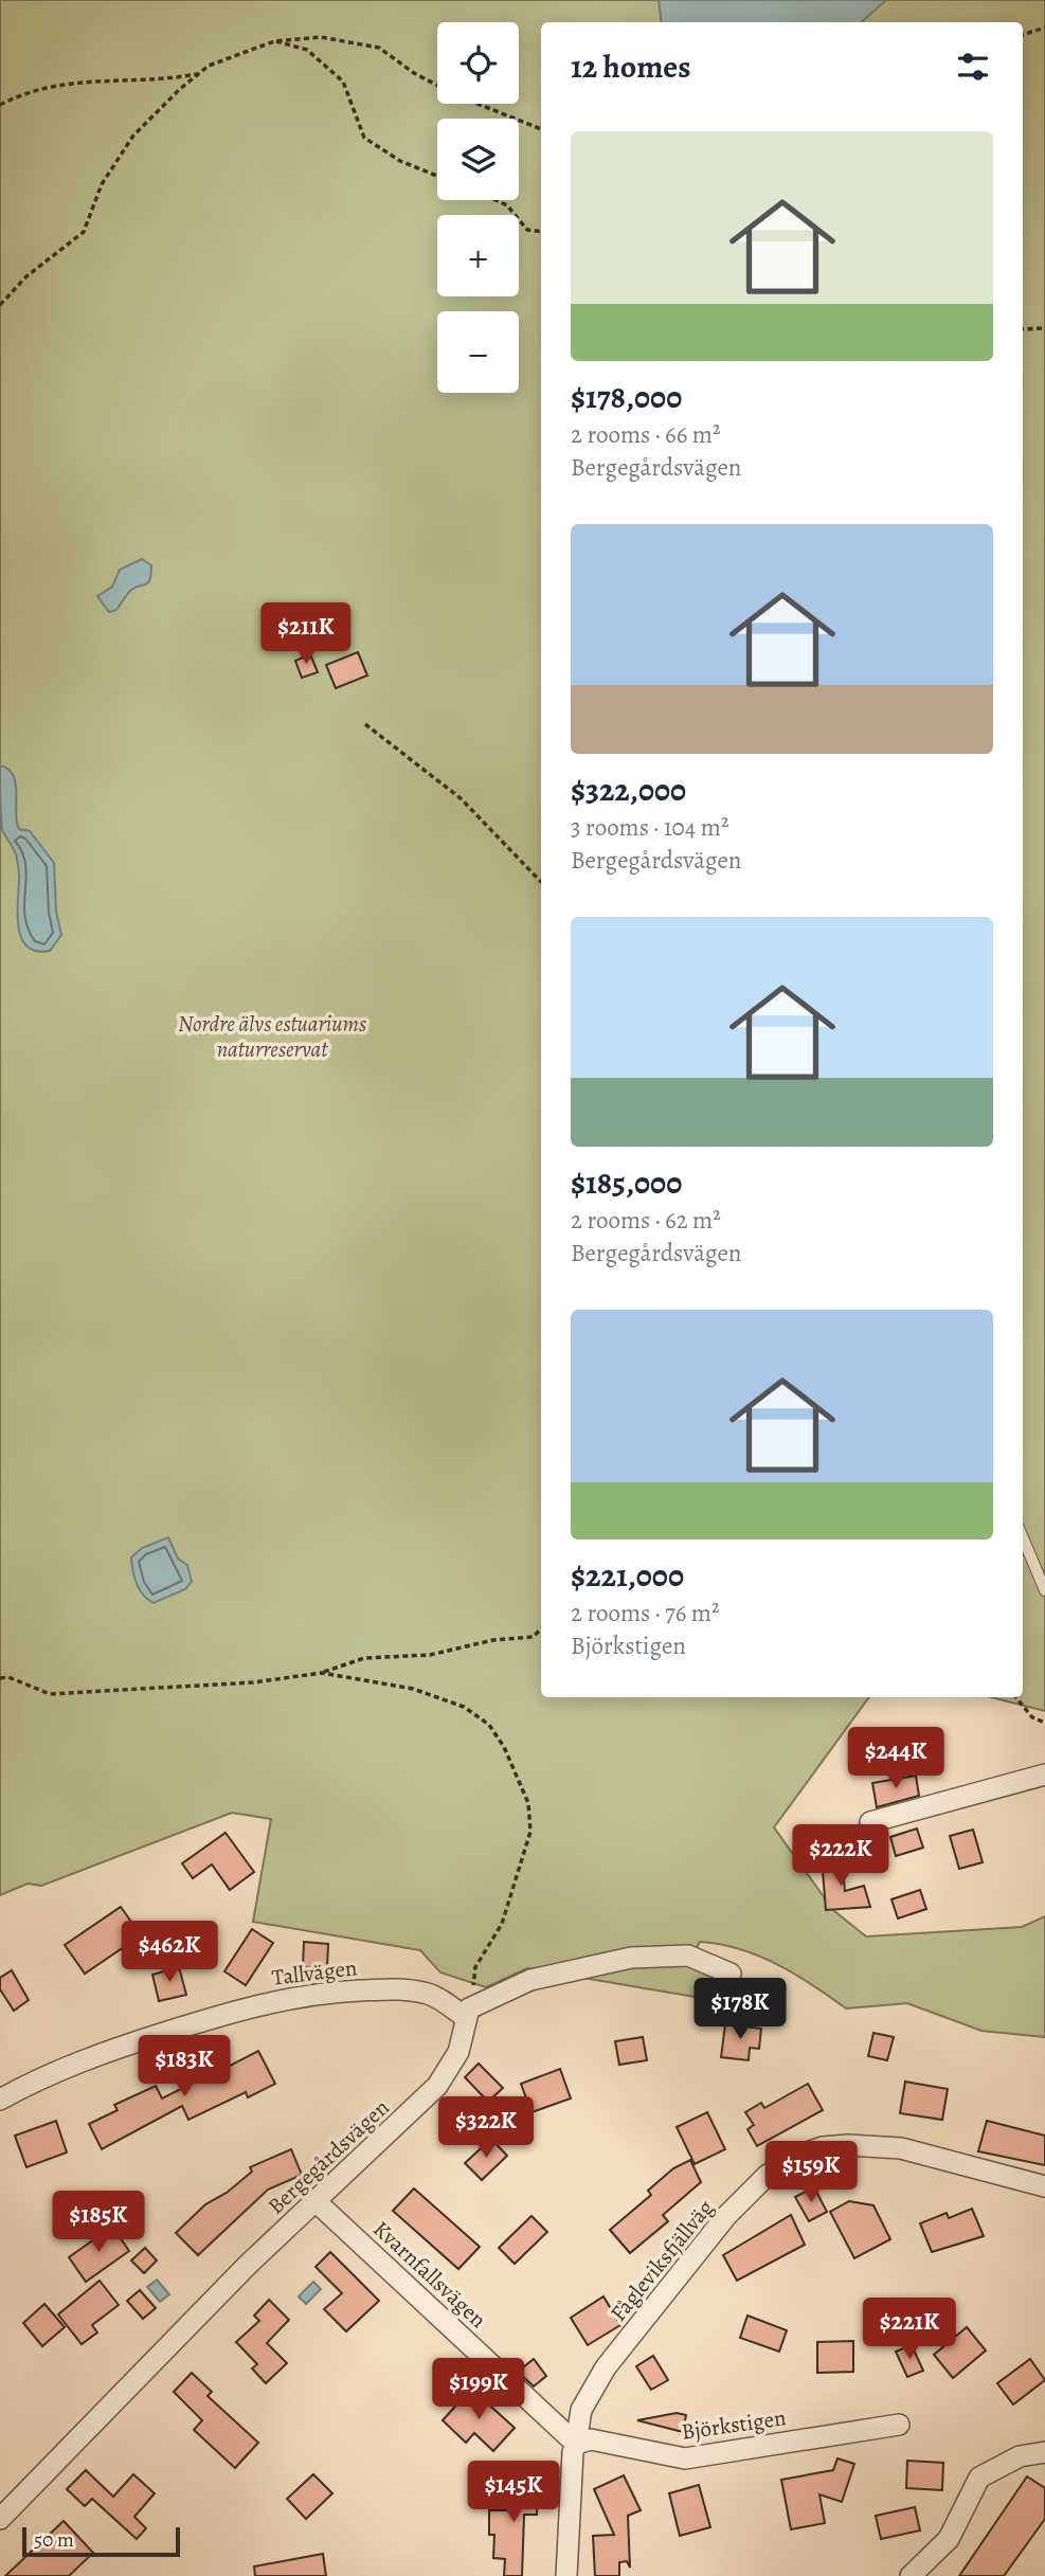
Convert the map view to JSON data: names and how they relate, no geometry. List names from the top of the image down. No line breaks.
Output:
{"streets":{"street":["Tallvägen","Bergegårdsvägen","Fågleviksfjällväg","Kvarnfallsvägen","Björkstigen"]},"crossings":[["Tallvägen","Bergegårdsvägen"],["Bergegårdsvägen","Kvarnfallsvägen"],["Fågleviksfjällväg","Kvarnfallsvägen"],["Fågleviksfjällväg","Björkstigen"],["Kvarnfallsvägen","Björkstigen"]],"parks":["Nordre älvs estuariums naturreservat"],"scale_bar":"50 m","page":{"map_buttons":["+","−"],"heading":"12 homes","list":[{"name":"$178,000","note":"2 rooms · 66 m² · Bergegårdsvägen"},{"name":"$322,000","note":"3 rooms · 104 m² · Bergegårdsvägen"},{"name":"$185,000","note":"2 rooms · 62 m² · Bergegårdsvägen"},{"name":"$221,000","note":"2 rooms · 76 m² · Björkstigen"}],"price":["$211K","$244K","$222K","$462K","$178K","$183K","$322K","$159K","$185K","$221K","$199K","$145K"],"scale":"50 m"}}
